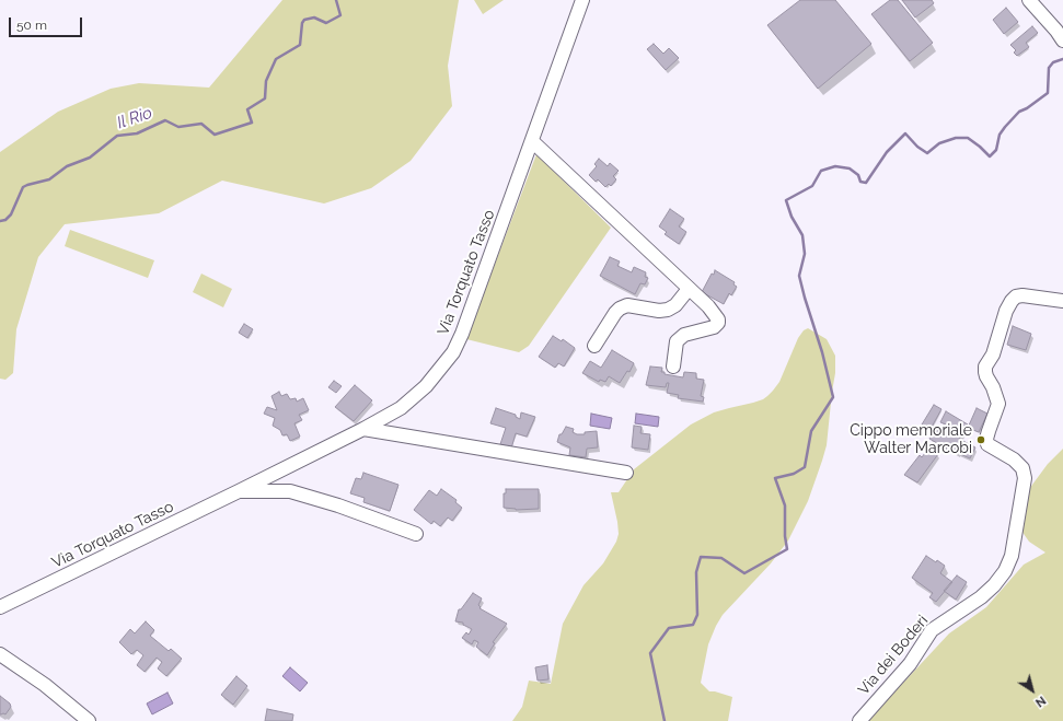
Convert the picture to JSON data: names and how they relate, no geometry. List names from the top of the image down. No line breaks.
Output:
{"streets":{"street":["Via Torquato Tasso","Via dei Boderi"]},"water":["Il Rio"],"places":["Cippo memoriale Walter Marcobi"],"scale_bar":"50 m","north":"bottom right"}
